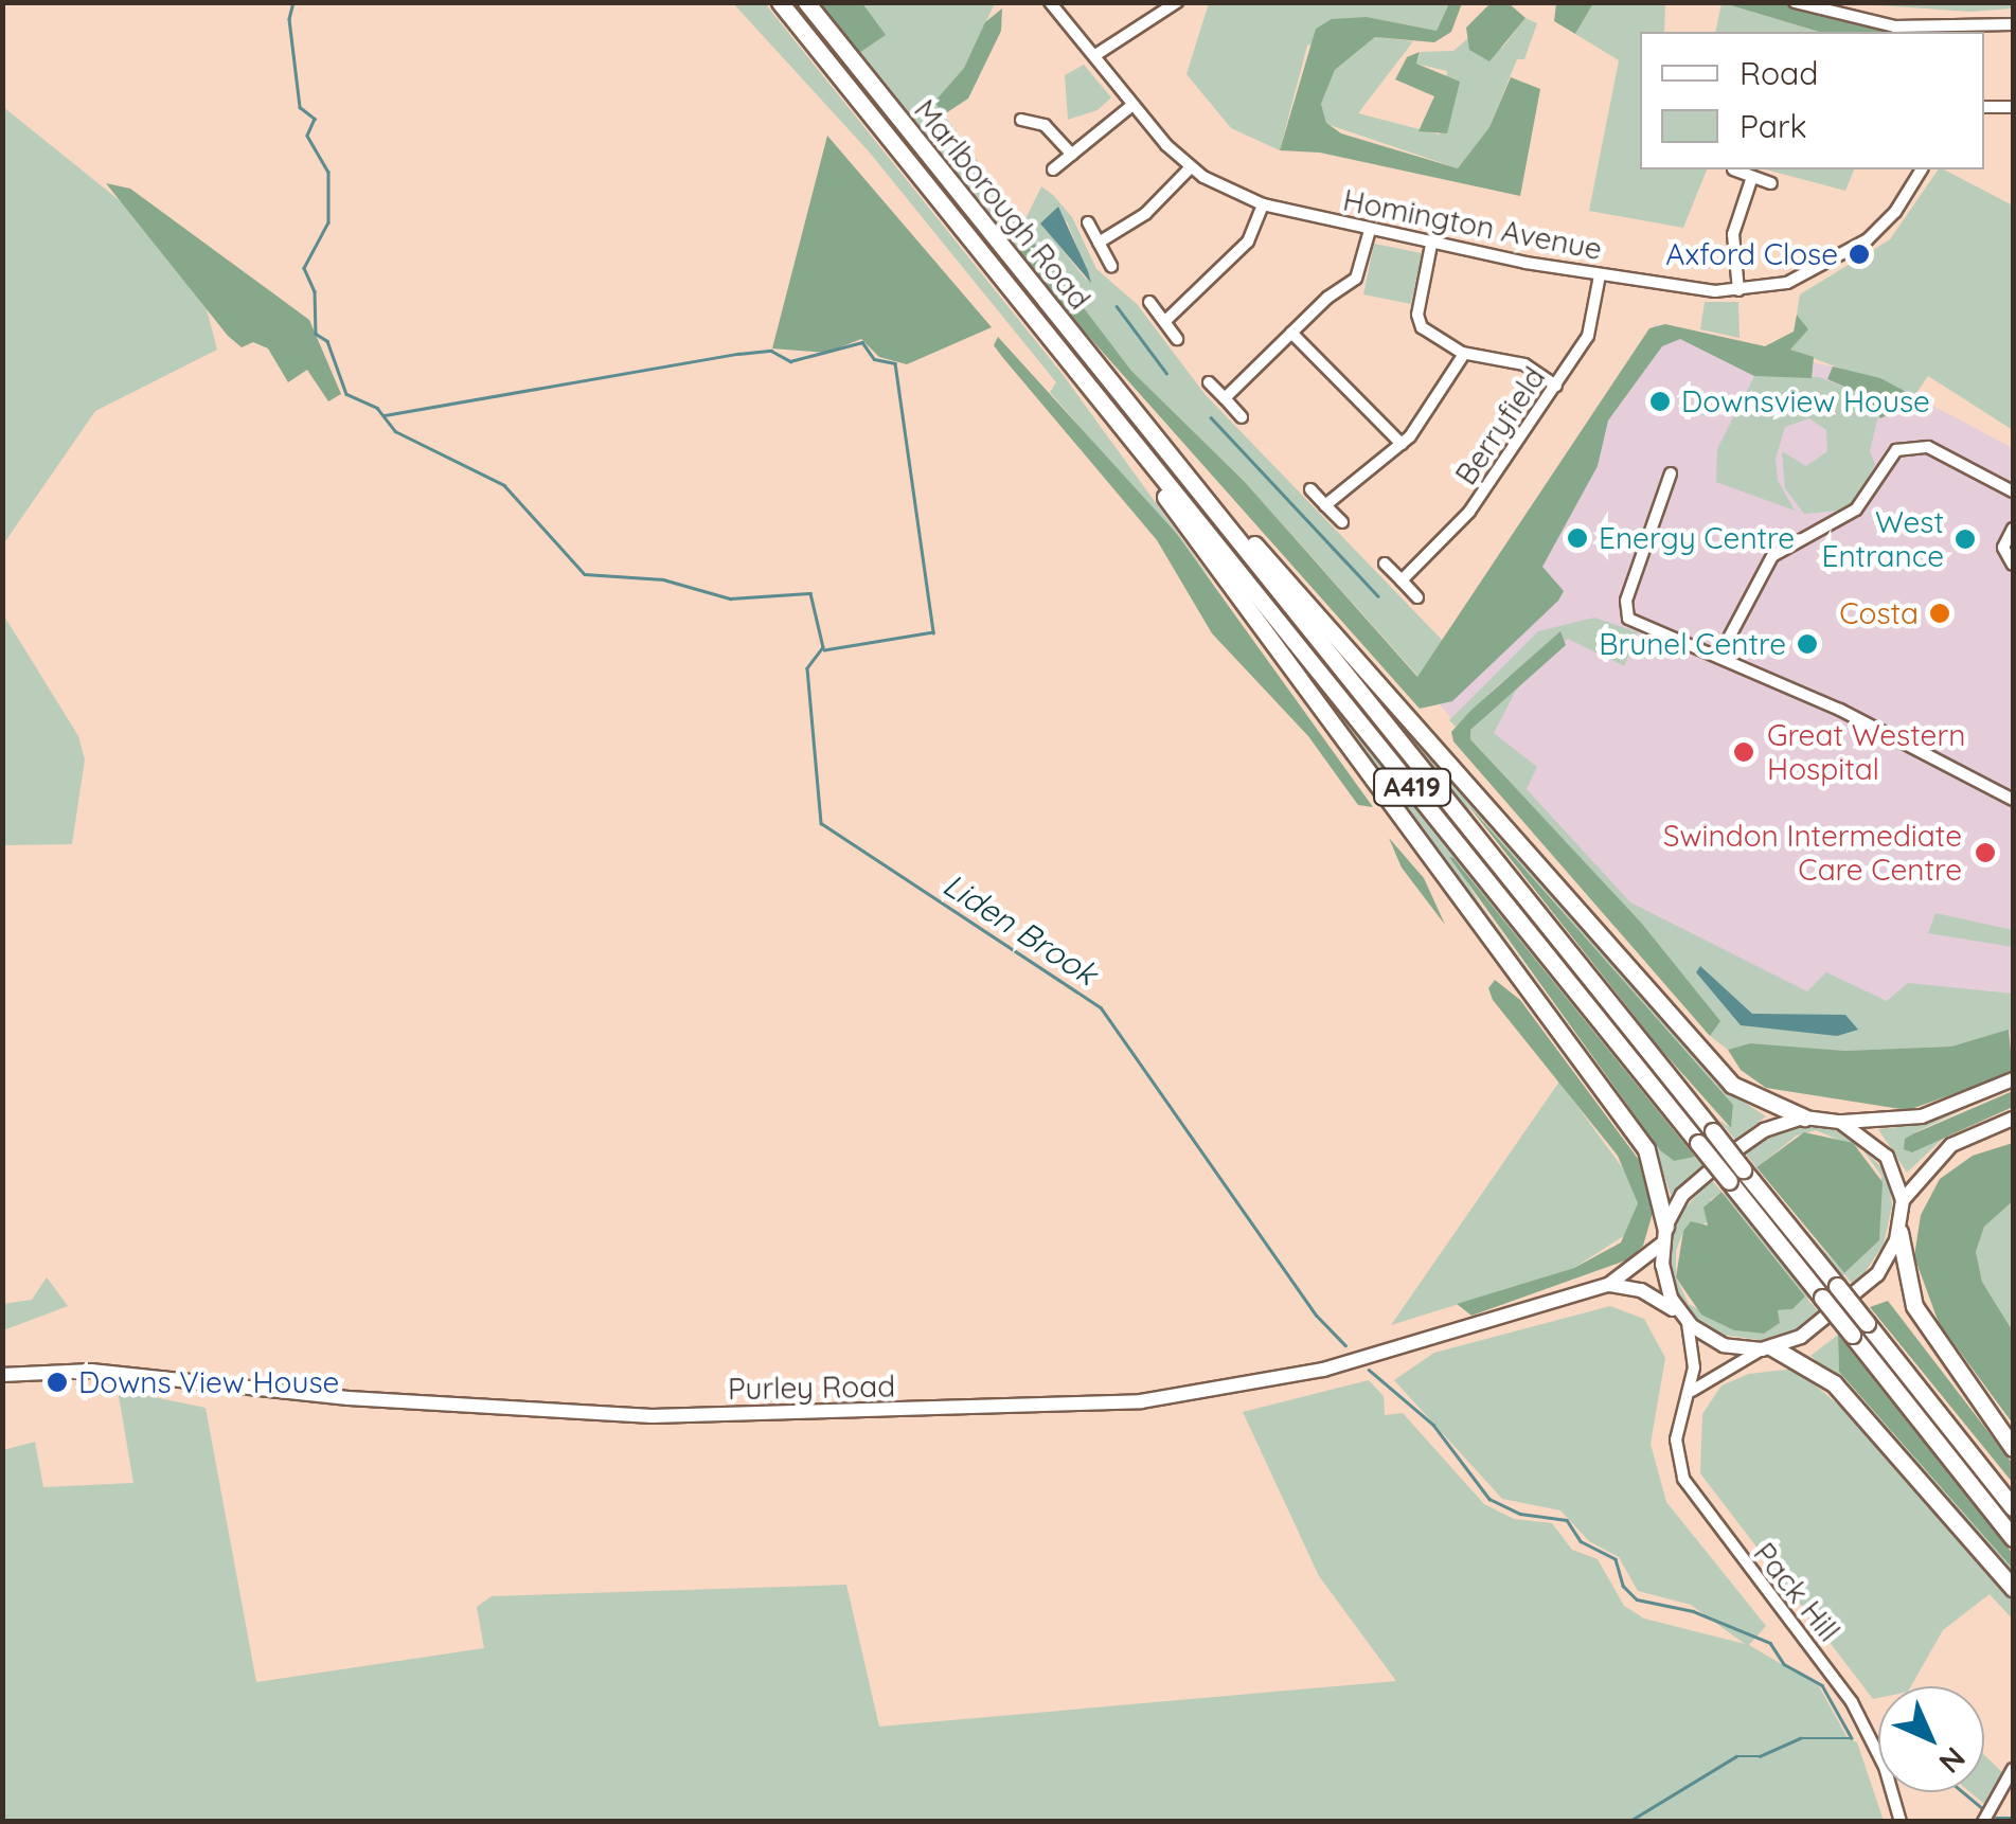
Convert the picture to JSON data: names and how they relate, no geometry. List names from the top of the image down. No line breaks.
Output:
{"streets":{"highway":["Marlborough Road","A419"],"main road":["Purley Road"],"street":["Homington Avenue","Berryfield","Pack Hill"]},"crossings":[["Marlborough Road","A419"],["Homington Avenue","Berryfield"],["A419","Purley Road"],["A419","Pack Hill"],["Purley Road","Pack Hill"]],"water":["Liden Brook"],"places":["Axford Close","Downsview House","Energy Centre","West Entrance","Costa","Brunel Centre","Great Western Hospital","Swindon Intermediate Care Centre","Downs View House"],"legend":["Road","Park"],"north":"bottom right"}
